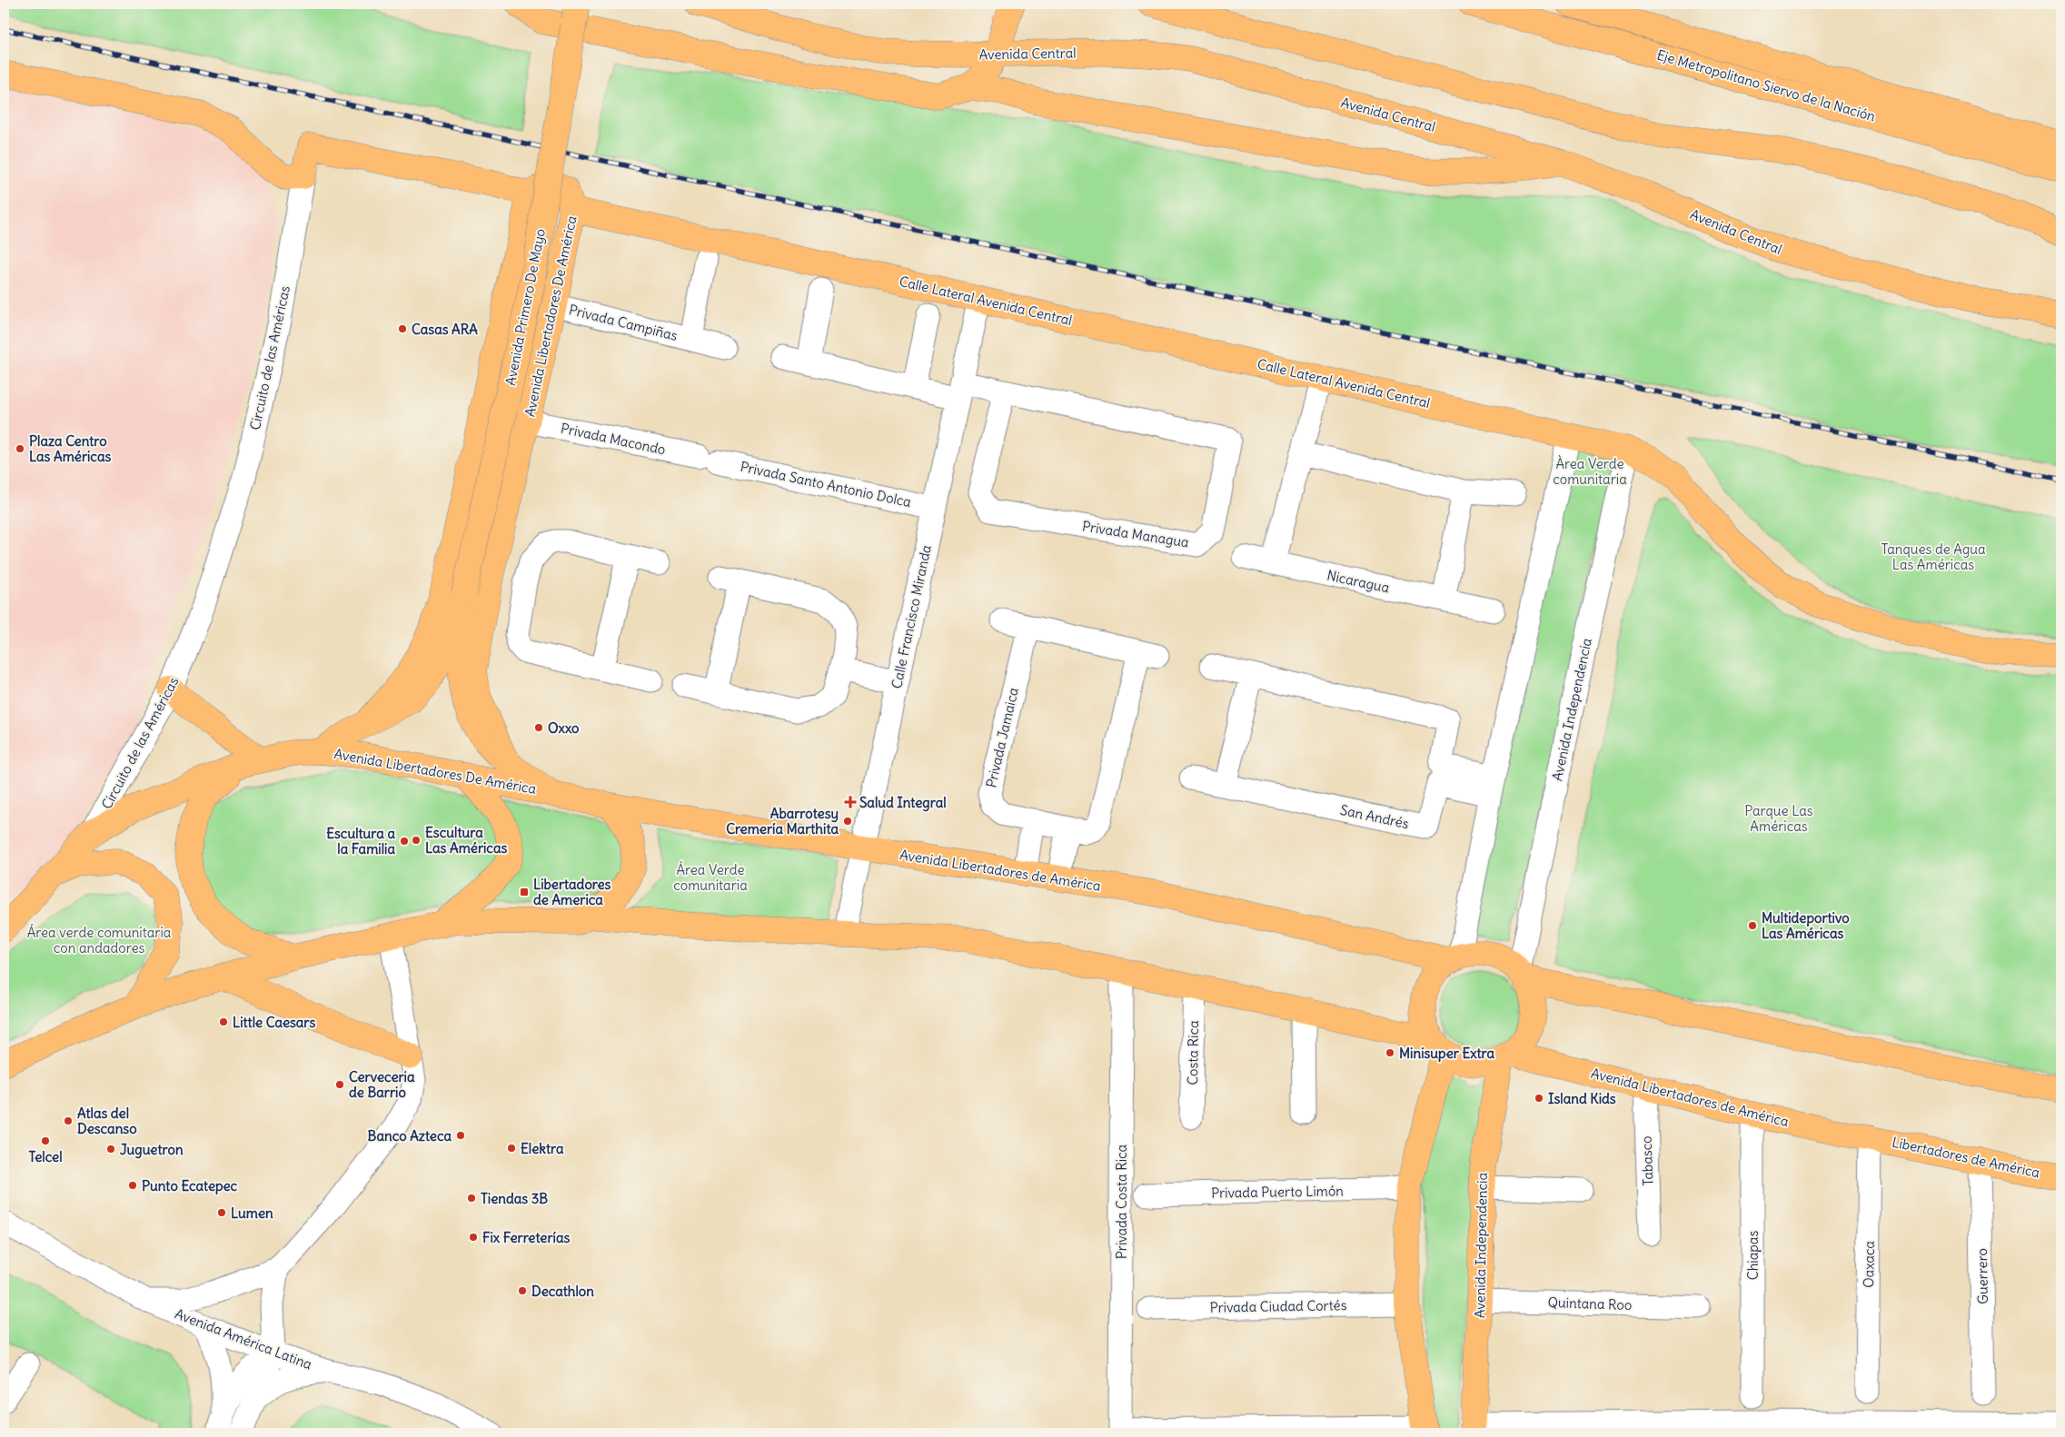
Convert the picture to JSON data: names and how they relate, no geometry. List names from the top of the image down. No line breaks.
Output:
{"streets":{"main road":["Avenida Central","Eje Metropolitano Siervo de la Nación","Calle Lateral Avenida Central","Avenida Primero De Mayo","Avenida Libertadores De América","Avenida Independencia","Avenida Libertadores de América","Libertadores de América"],"street":["Privada Campiñas","Circuito de las Américas","Privada Macondo","Privada Santo Antonio Dolca","Privada Managua","Nicaragua","Calle Francisco Miranda","Privada Jamaica","San Andrés","Costa Rica","Tabasco","Privada Puerto Limón","Privada Costa Rica","Chiapas","Oaxaca","Guerrero","Quintana Roo","Privada Ciudad Cortés","Avenida América Latina"]},"crossings":[["Calle Lateral Avenida Central","Avenida Libertadores De América"],["Calle Lateral Avenida Central","Calle Francisco Miranda"],["Calle Lateral Avenida Central","Avenida Independencia"],["Avenida Primero De Mayo","Avenida Libertadores De América"],["Avenida Primero De Mayo","Avenida Libertadores de América"],["Avenida Libertadores De América","Privada Campiñas"],["Avenida Libertadores De América","Circuito de las Américas"],["Avenida Libertadores De América","Privada Macondo"],["Avenida Libertadores De América","Avenida Libertadores de América"],["Privada Macondo","Privada Santo Antonio Dolca"],["Privada Santo Antonio Dolca","Calle Francisco Miranda"],["Privada Managua","Calle Francisco Miranda"],["Calle Francisco Miranda","Avenida Libertadores de América"],["Avenida Independencia","Avenida Libertadores de América"],["Avenida Independencia","Quintana Roo"],["Avenida Libertadores de América","Libertadores de América"],["Avenida Libertadores de América","Tabasco"],["Avenida Libertadores de América","Chiapas"],["Avenida Libertadores de América","Oaxaca"],["Libertadores de América","Oaxaca"],["Libertadores de América","Guerrero"]],"parks":["Àrea Verde comunitaria","Tanques de Agua Las Américas","Parque Las Américas","Área Verde comunitaria","Área verde comunitaria con andadores"],"places":{"other":["Casas ARA","Plaza Centro Las Américas","Oxxo","Abarrotesy Cremería Marthita","Escultura Las Américas","Escultura a la Familia","Multideportivo Las Américas","Little Caesars","Minisuper Extra","Cerveceria de Barrio","Island Kids","Atlas del Descanso","Banco Azteca","Telcel","Elektra","Juguetron","Punto Ecatepec","Tiendas 3B","Lumen","Fix Ferreterías","Decathlon"],"health":["Salud Integral"],"transit":["Libertadores de America"]}}
